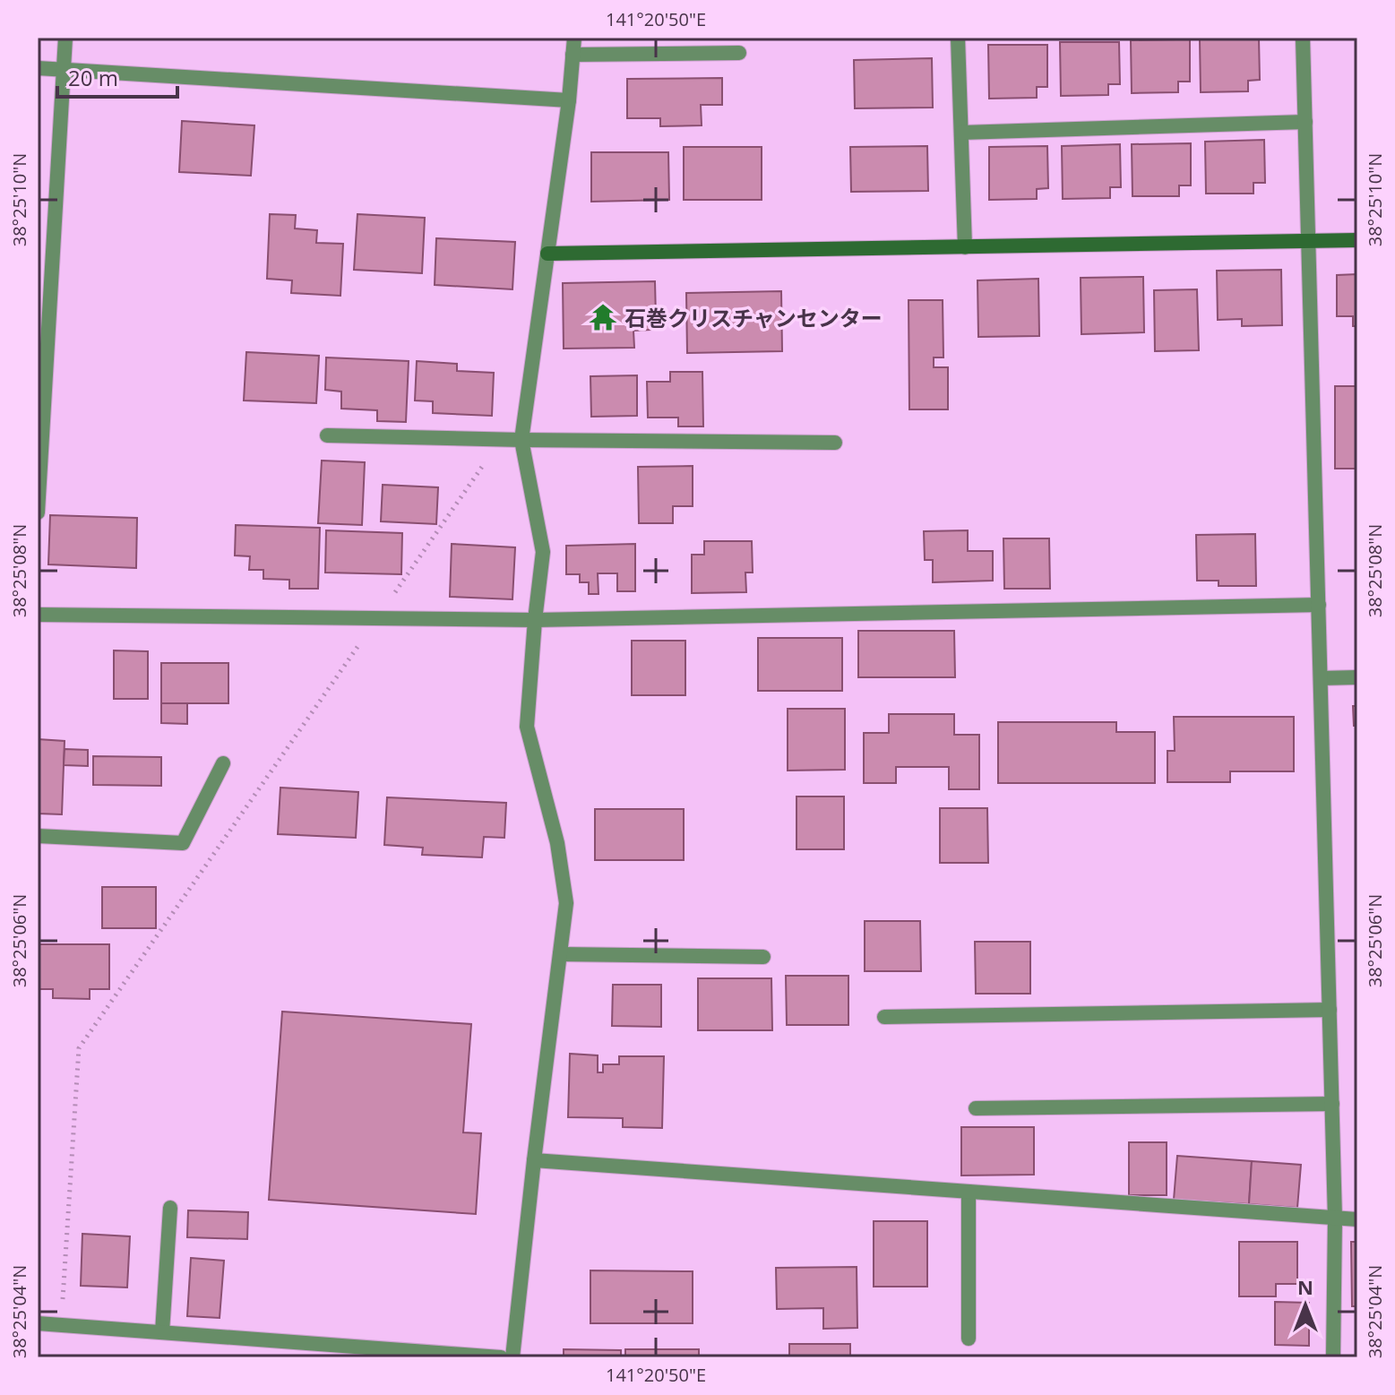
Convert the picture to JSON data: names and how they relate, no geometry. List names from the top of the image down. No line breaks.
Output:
{"places":{"temple":["石巻クリスチャンセンター"]},"scale_bar":"20 m","north":"top","coordinates":["141°20'50\"E","38°25'10\"N","38°25'08\"N","38°25'06\"N","38°25'04\"N"]}
